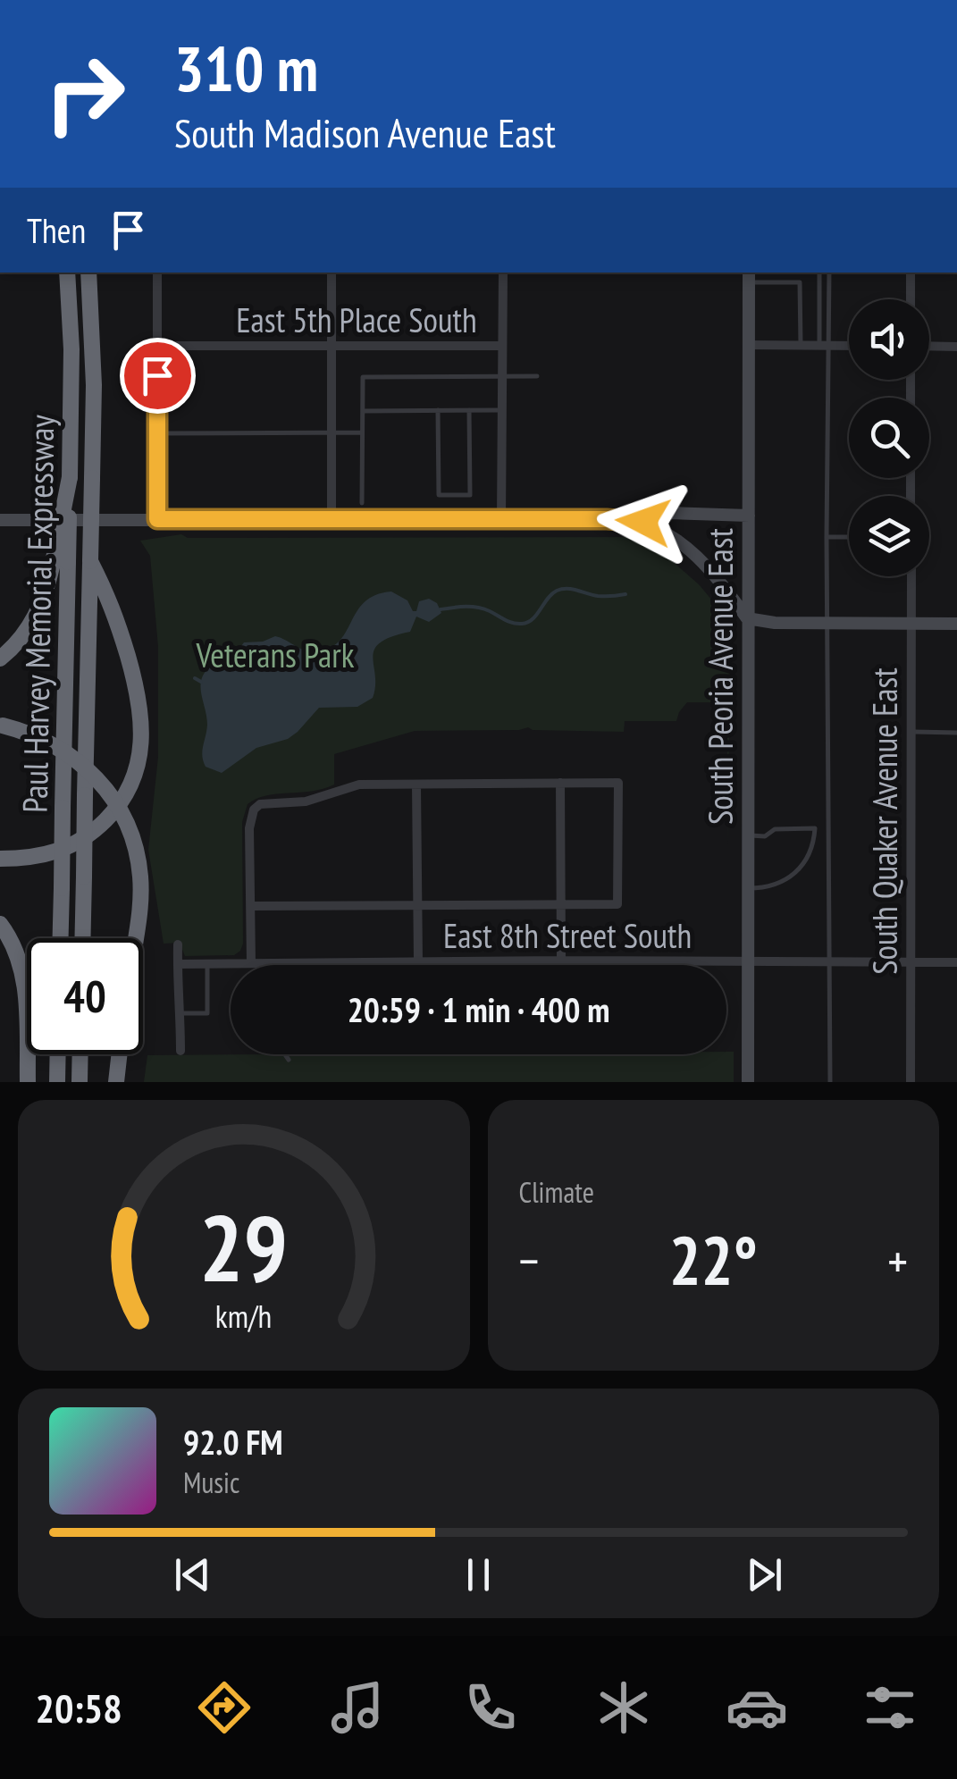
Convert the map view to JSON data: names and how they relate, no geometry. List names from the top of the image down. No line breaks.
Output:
{"streets":{"highway":["Paul Harvey Memorial Expressway"],"street":["East 5th Place South","South Peoria Avenue East","South Quaker Avenue East","East 8th Street South"]},"crossings":[["South Peoria Avenue East","East 8th Street South"],["South Quaker Avenue East","East 8th Street South"]],"parks":["Veterans Park"],"page":{"turn":["310 m","South Madison Avenue East"],"then":"Then","limit":"40","trip":"20:59 · 1 min · 400 m","tile":"Climate","heat":["−","22°","+"],"song":["92.0 FM","Music"],"tabs":"20:58","gauge":["29","km/h"]}}
